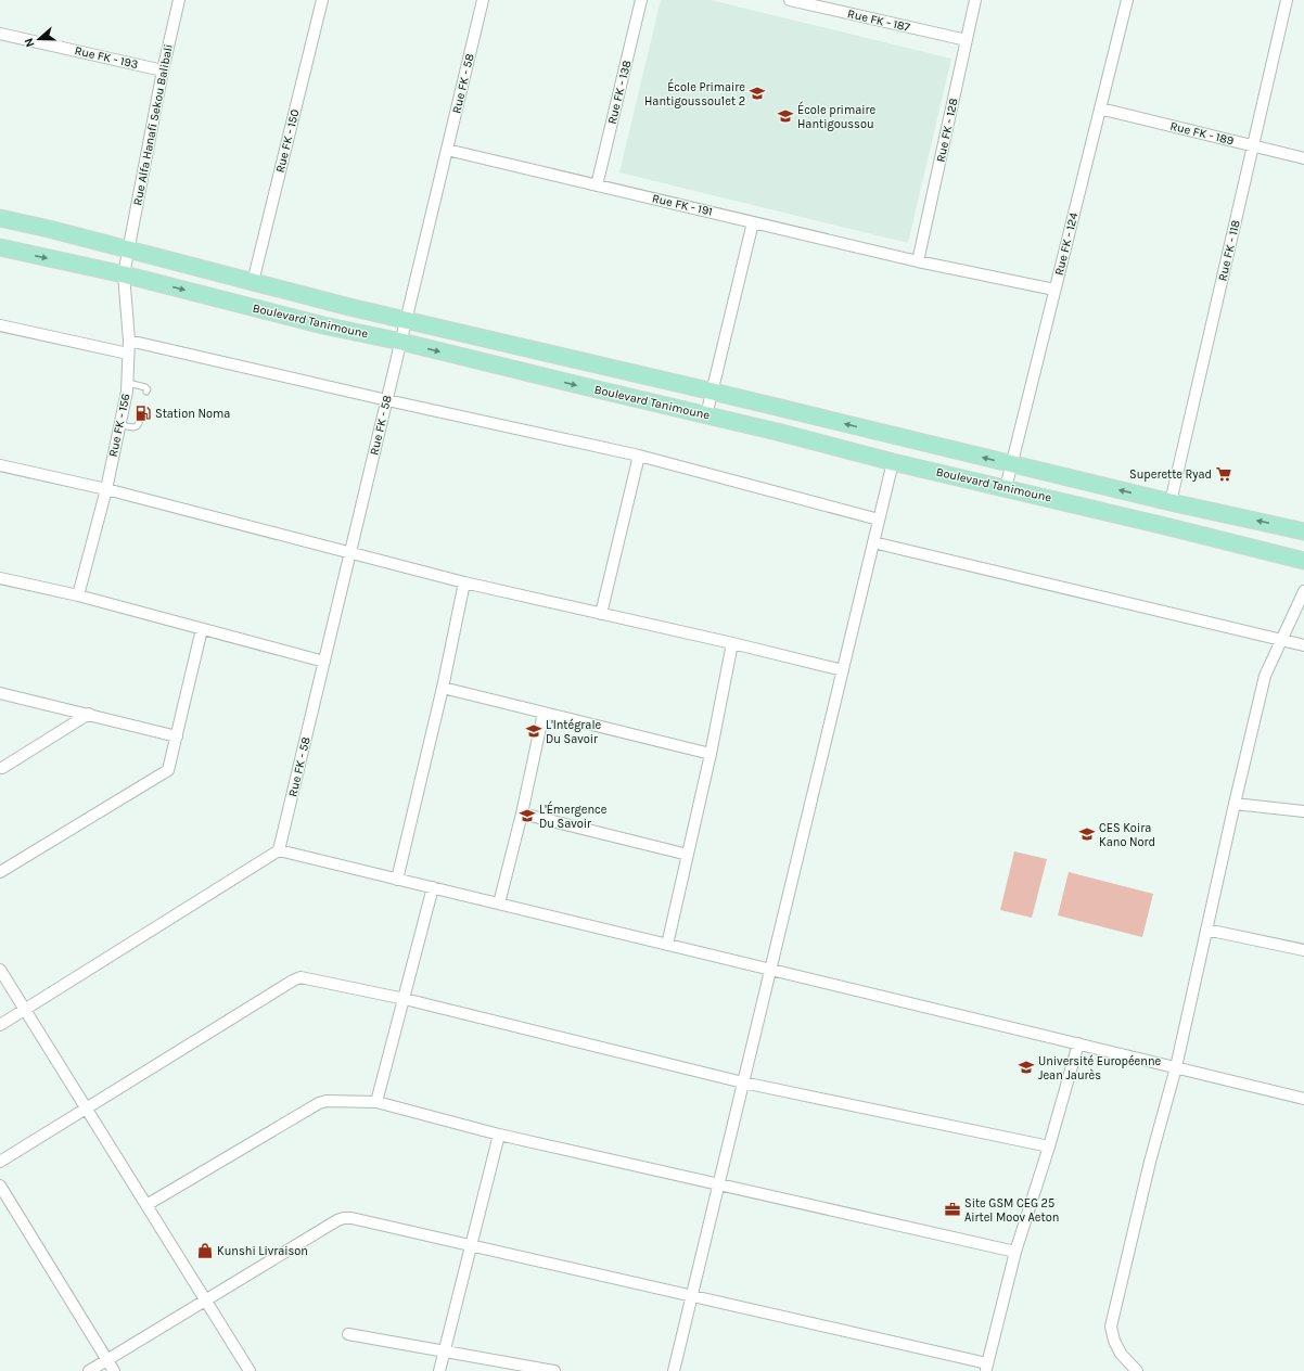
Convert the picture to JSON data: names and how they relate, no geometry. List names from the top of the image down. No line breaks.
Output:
{"streets":{"main road":["Boulevard Tanimoune"],"street":["Rue FK - 187","Rue FK - 193","Rue FK - 58","Rue FK - 138","Rue Alfa Hanafi Sekou Balibali","Rue FK - 128","Rue FK - 189","Rue FK - 150","Rue FK - 191","Rue FK - 124","Rue FK - 118","Rue FK - 156"]},"crossings":[["Rue FK - 187","Rue FK - 128"],["Rue FK - 193","Rue Alfa Hanafi Sekou Balibali"],["Rue FK - 58","Rue FK - 191"],["Rue FK - 58","Boulevard Tanimoune"],["Rue FK - 138","Rue FK - 191"],["Rue Alfa Hanafi Sekou Balibali","Boulevard Tanimoune"],["Rue Alfa Hanafi Sekou Balibali","Rue FK - 156"],["Rue FK - 128","Rue FK - 191"],["Rue FK - 189","Rue FK - 124"],["Rue FK - 189","Rue FK - 118"],["Rue FK - 150","Boulevard Tanimoune"],["Rue FK - 191","Rue FK - 124"],["Rue FK - 124","Boulevard Tanimoune"],["Rue FK - 118","Boulevard Tanimoune"],["Boulevard Tanimoune","Rue FK - 156"]],"places":{"school or university":["École Primaire Hantigoussou1et 2","École primaire Hantigoussou","L'Intégrale Du Savoir","L'Émergence Du Savoir","CES Koira Kano Nord","Université Européenne Jean Jaurès"],"fuel station":["Station Noma"],"supermarket":["Superette Ryad"],"office":["Site GSM CEG 25 Airtel Moov Aeton"],"shop":["Kunshi Livraison"]},"north":"left"}
